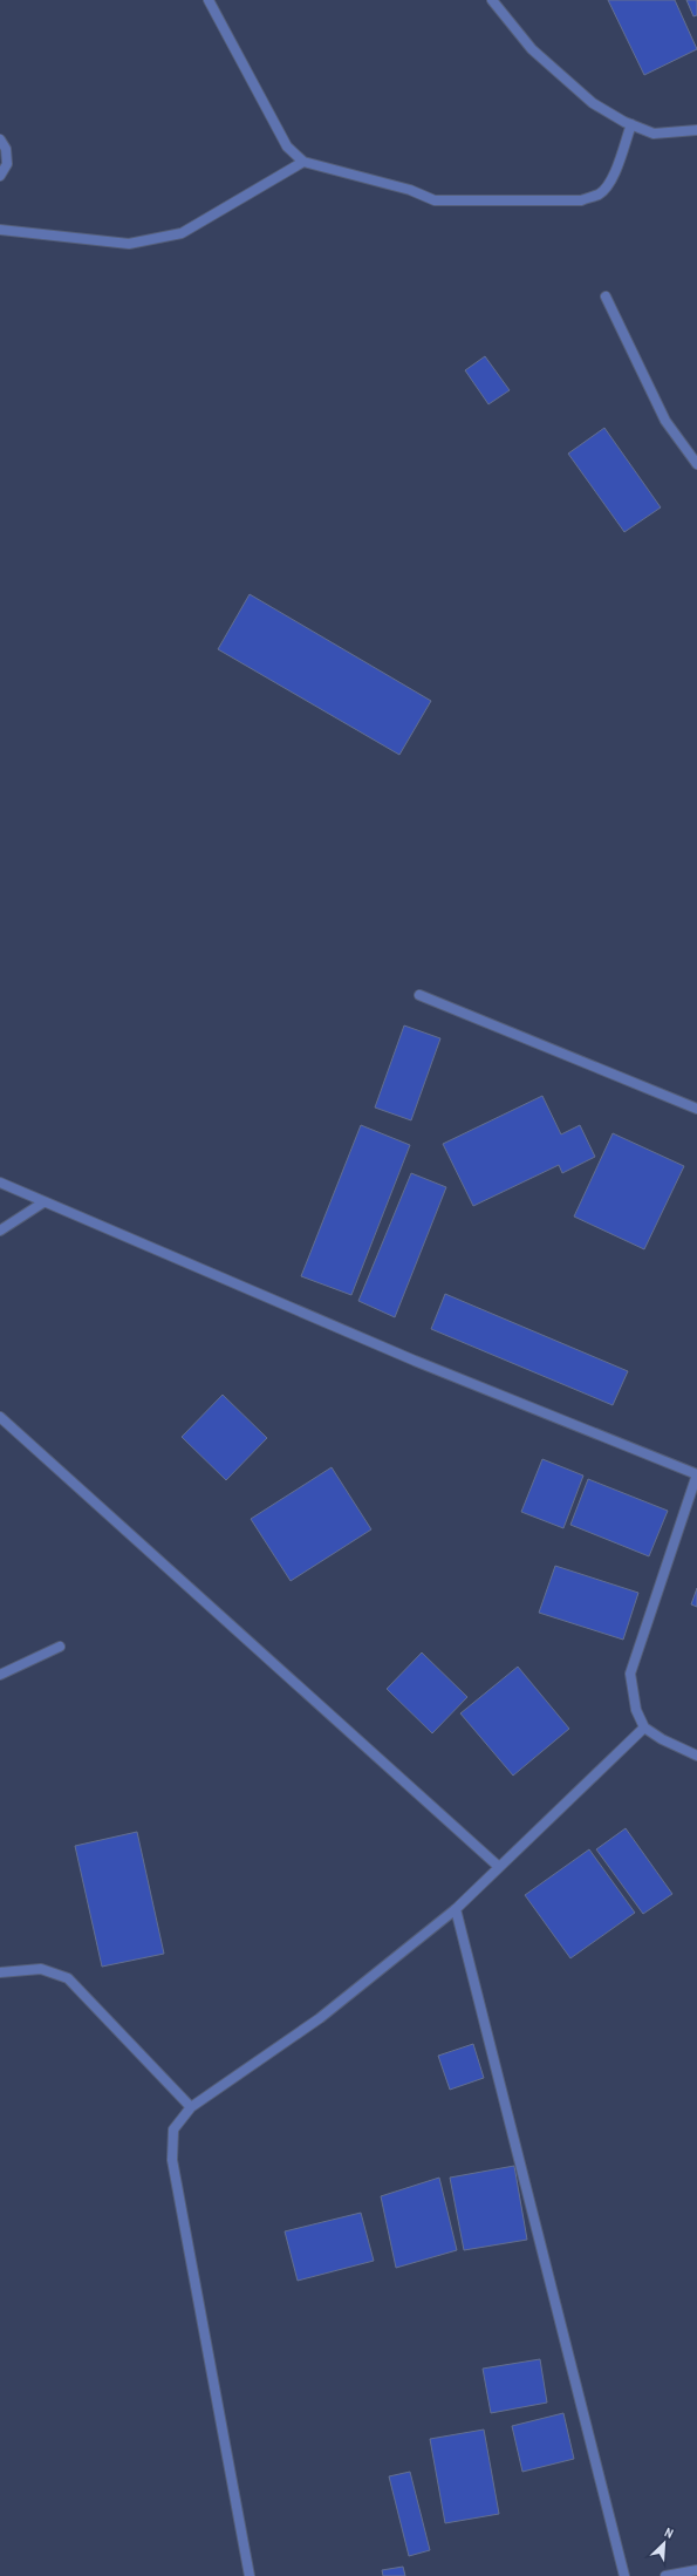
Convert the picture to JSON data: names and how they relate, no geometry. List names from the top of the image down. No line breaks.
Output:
{"north":"top right"}
